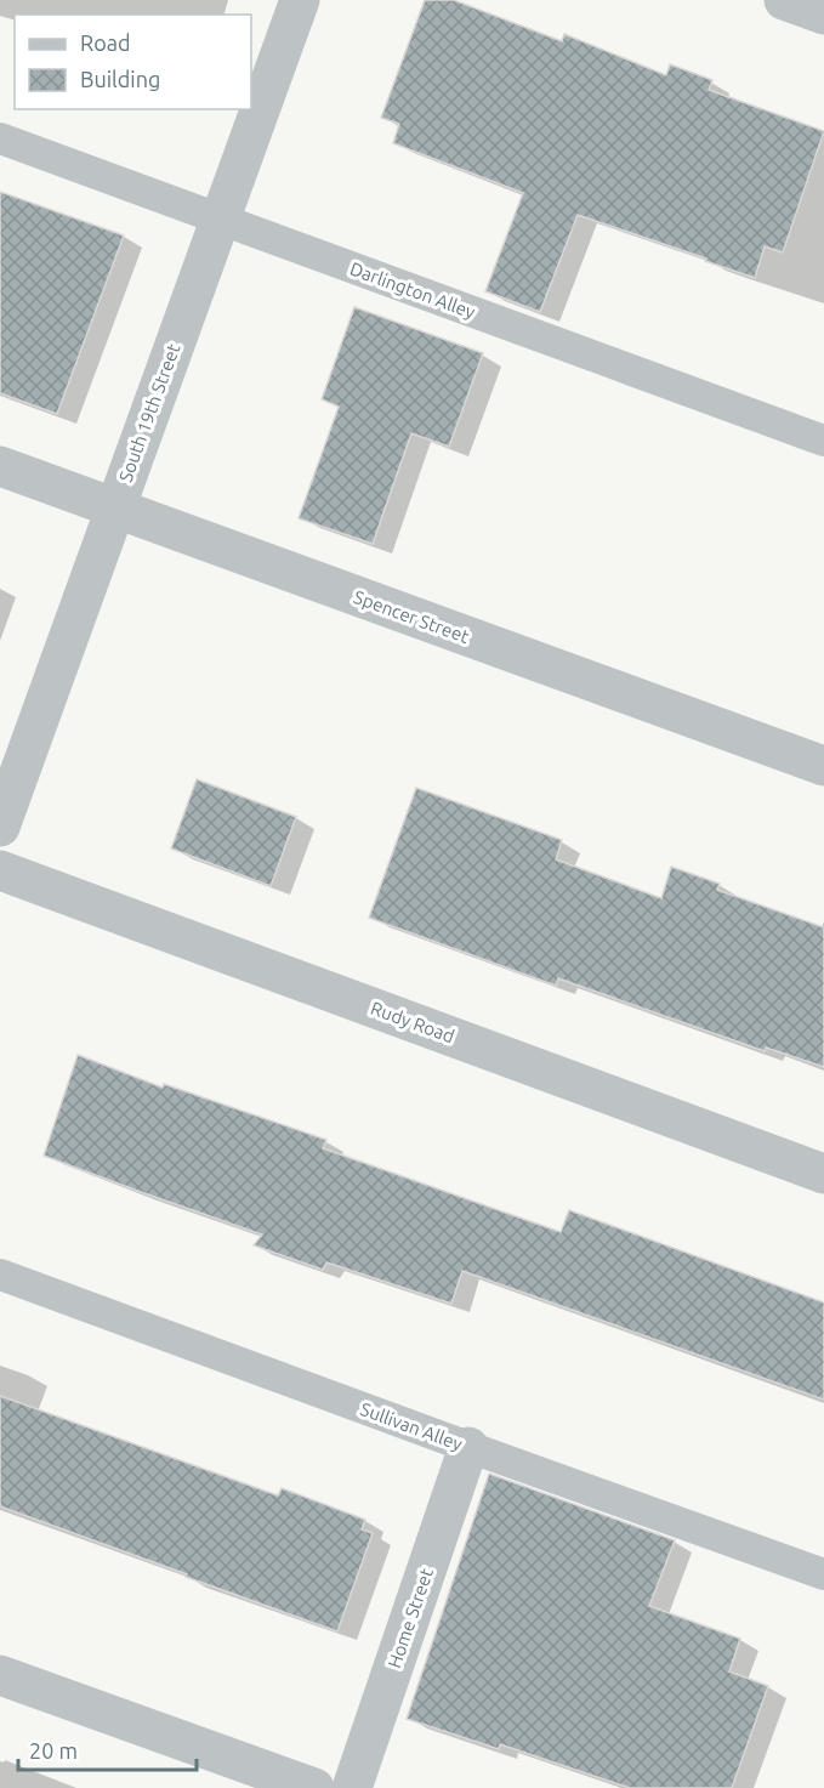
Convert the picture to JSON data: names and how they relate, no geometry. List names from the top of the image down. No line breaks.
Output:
{"streets":{"street":["South 19th Street","Spencer Street","Rudy Road","Home Street"],"lane":["Darlington Alley","Sullivan Alley"]},"crossings":[["Darlington Alley","South 19th Street"],["South 19th Street","Spencer Street"],["Sullivan Alley","Home Street"]],"legend":["Road","Building"],"scale_bar":"20 m"}
